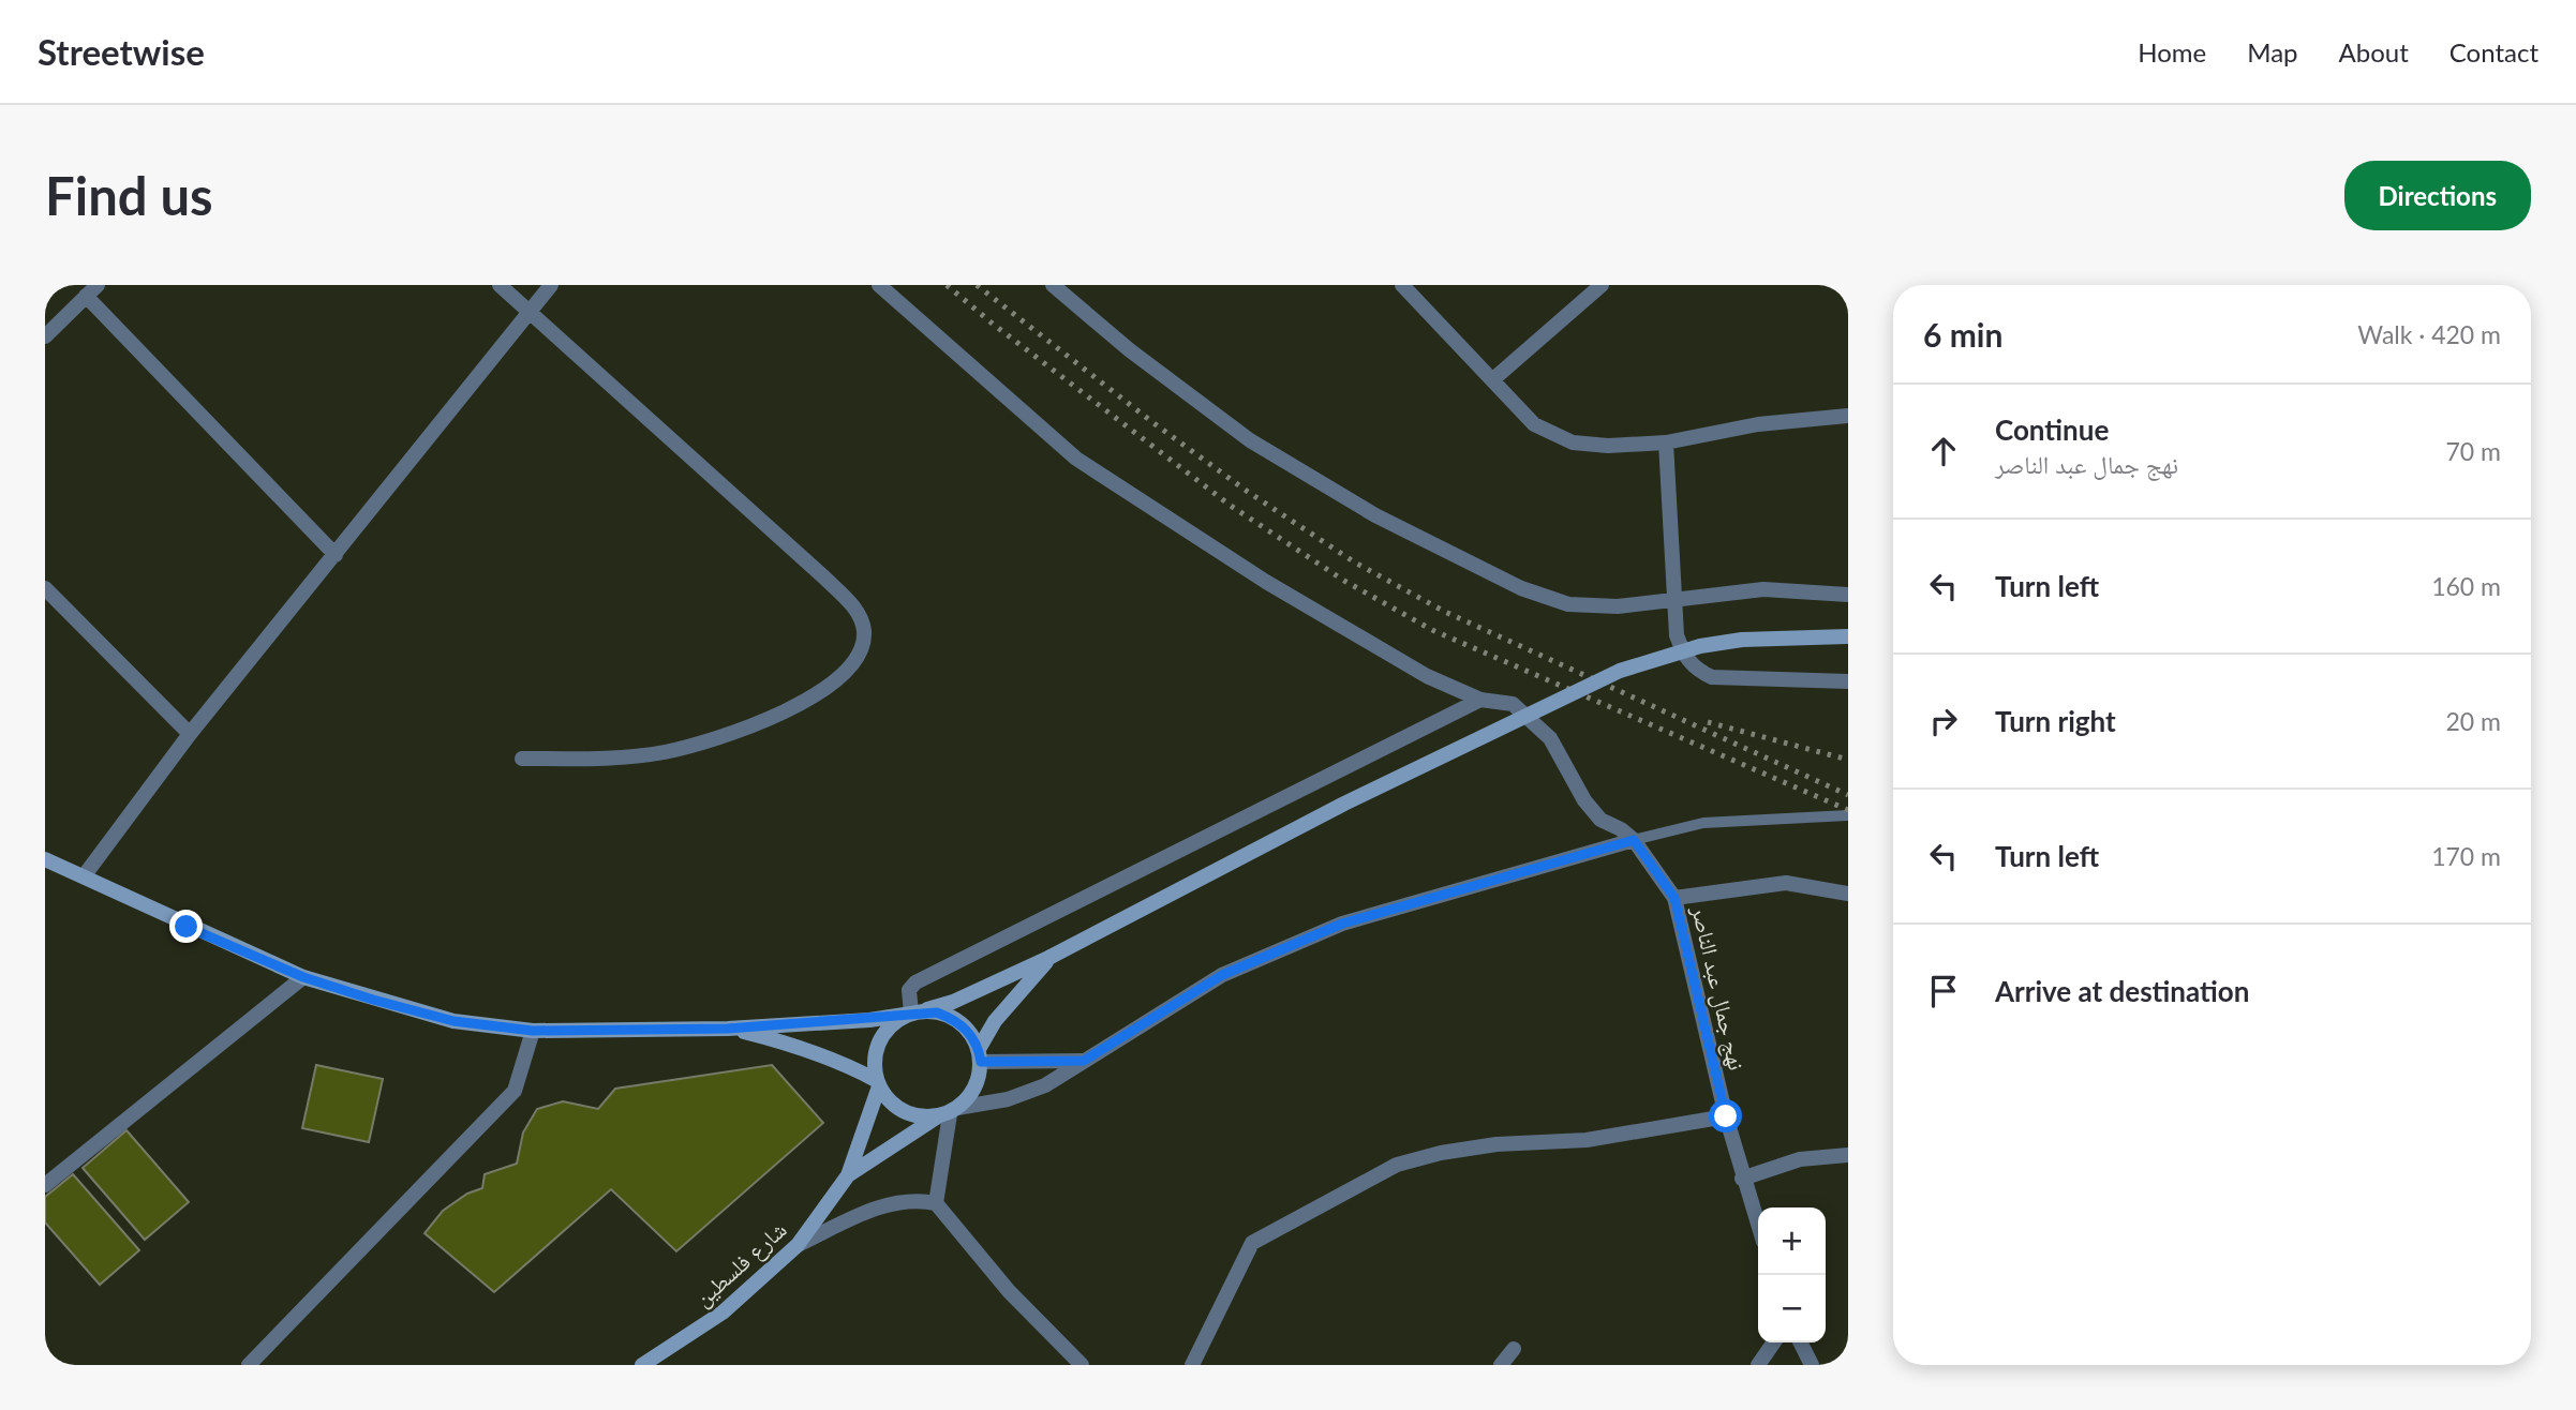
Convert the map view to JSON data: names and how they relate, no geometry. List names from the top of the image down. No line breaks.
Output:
{"streets":{"main road":["شارع فلسطين"],"street":["نهج جمال عبد الناصر"]},"page":{"header":"Streetwise","nav":["Home","Map","About","Contact"],"buttons":"Directions","title":"Find us","heading":["6 min","Walk · 420 m"],"list":[["Continue","نهج جمال عبد الناصر","70 m"],["Turn left","160 m"],["Turn right","20 m"],["Turn left","170 m"],"Arrive at destination"],"map_buttons":["+","−"]}}
